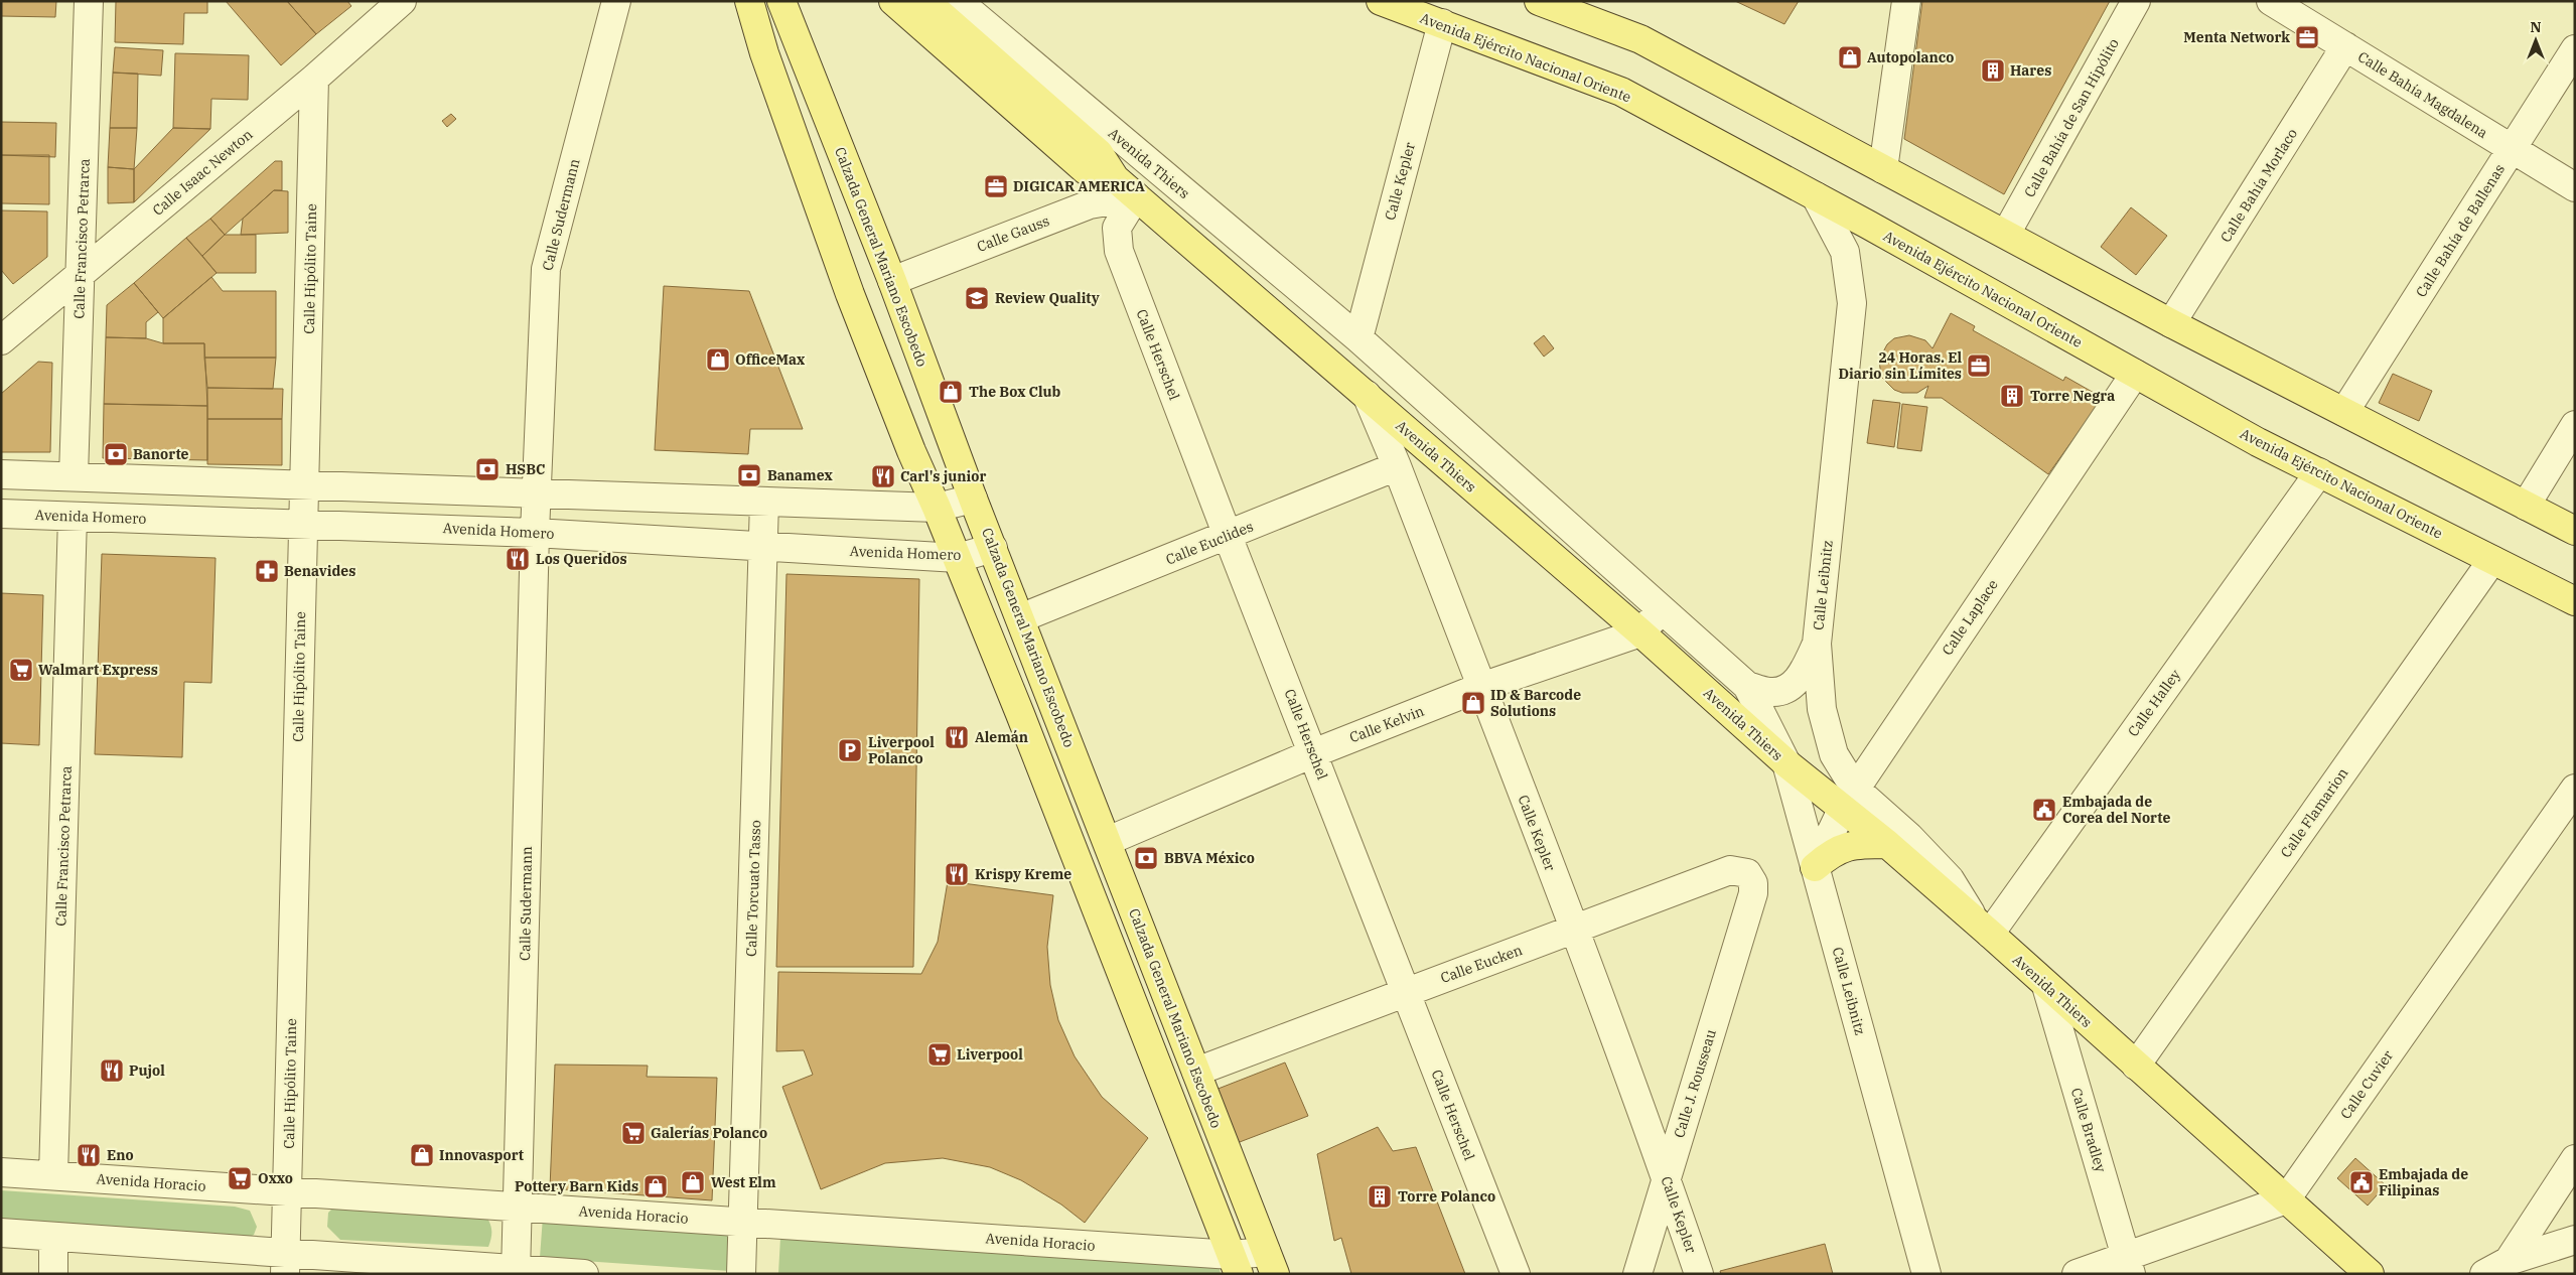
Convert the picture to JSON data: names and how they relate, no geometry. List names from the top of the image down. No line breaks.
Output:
{"streets":{"main road":["Avenida Ejército Nacional Oriente","Avenida Thiers","Calzada General Mariano Escobedo"],"street":["Calle Bahía Magdalena","Calle Bahía de San Hipólito","Calle Isaac Newton","Calle Kepler","Calle Bahía Morlaco","Calle Sudermann","Calle Bahía de Ballenas","Calle Gauss","Calle Francisco Petrarca","Calle Hipólito Taine","Calle Herschel","Avenida Homero","Calle Euclides","Calle Leibnitz","Calle Laplace","Calle Halley","Calle Kelvin","Calle Flamarion","Calle Torcuato Tasso","Calle Eucken","Calle J. Rousseau","Calle Cuvier","Calle Bradley","Avenida Horacio"]},"crossings":[["Avenida Ejército Nacional Oriente","Calle Kepler"],["Avenida Ejército Nacional Oriente","Calle Leibnitz"],["Avenida Ejército Nacional Oriente","Calle Laplace"],["Avenida Ejército Nacional Oriente","Calle Halley"],["Avenida Ejército Nacional Oriente","Calle Flamarion"],["Calle Bahía Magdalena","Calle Bahía Morlaco"],["Calle Bahía Magdalena","Calle Bahía de Ballenas"],["Avenida Thiers","Calle Kepler"],["Avenida Thiers","Calle Gauss"],["Avenida Thiers","Calle Herschel"],["Avenida Thiers","Calle Leibnitz"],["Avenida Thiers","Calle Laplace"],["Avenida Thiers","Calle Halley"],["Avenida Thiers","Calle Kelvin"],["Avenida Thiers","Calle Flamarion"],["Avenida Thiers","Calle Cuvier"],["Avenida Thiers","Calle Bradley"],["Calle Isaac Newton","Calle Francisco Petrarca"],["Calle Isaac Newton","Calle Hipólito Taine"],["Calle Kepler","Calle Euclides"],["Calle Kepler","Calle Kelvin"],["Calle Kepler","Calle Eucken"],["Calle Kepler","Calle J. Rousseau"],["Calle Sudermann","Avenida Homero"],["Calle Sudermann","Avenida Horacio"],["Calle Gauss","Calzada General Mariano Escobedo"],["Calle Gauss","Calle Herschel"],["Calle Francisco Petrarca","Avenida Homero"],["Calle Francisco Petrarca","Avenida Horacio"],["Calzada General Mariano Escobedo","Avenida Homero"],["Calzada General Mariano Escobedo","Calle Euclides"],["Calzada General Mariano Escobedo","Calle Kelvin"],["Calzada General Mariano Escobedo","Calle Eucken"],["Calzada General Mariano Escobedo","Avenida Horacio"],["Calle Hipólito Taine","Avenida Homero"],["Calle Hipólito Taine","Avenida Horacio"],["Calle Herschel","Calle Euclides"],["Calle Herschel","Calle Kelvin"],["Calle Herschel","Calle Eucken"],["Avenida Homero","Calle Torcuato Tasso"],["Calle Leibnitz","Calle Laplace"],["Calle Leibnitz","Calle Halley"],["Calle Torcuato Tasso","Avenida Horacio"],["Calle Eucken","Calle J. Rousseau"]],"places":{"office":["Menta Network","DIGICAR AMERICA","24 Horas. El Diario sin Límites"],"shop":["Autopolanco","OfficeMax","The Box Club","ID & Barcode Solutions","Innovasport","West Elm","Pottery Barn Kids"],"building":["Hares","Torre Negra","Torre Polanco"],"school or university":["Review Quality"],"bank":["Banorte","HSBC","Banamex","BBVA México"],"restaurant":["Carl's junior","Los Queridos","Alemán","Krispy Kreme","Pujol","Eno"],"pharmacy":["Benavides"],"supermarket":["Walmart Express","Liverpool","Galerías Polanco","Oxxo"],"parking":["Liverpool Polanco"],"public building":["Embajada de Corea del Norte","Embajada de Filipinas"]},"north":"top"}
